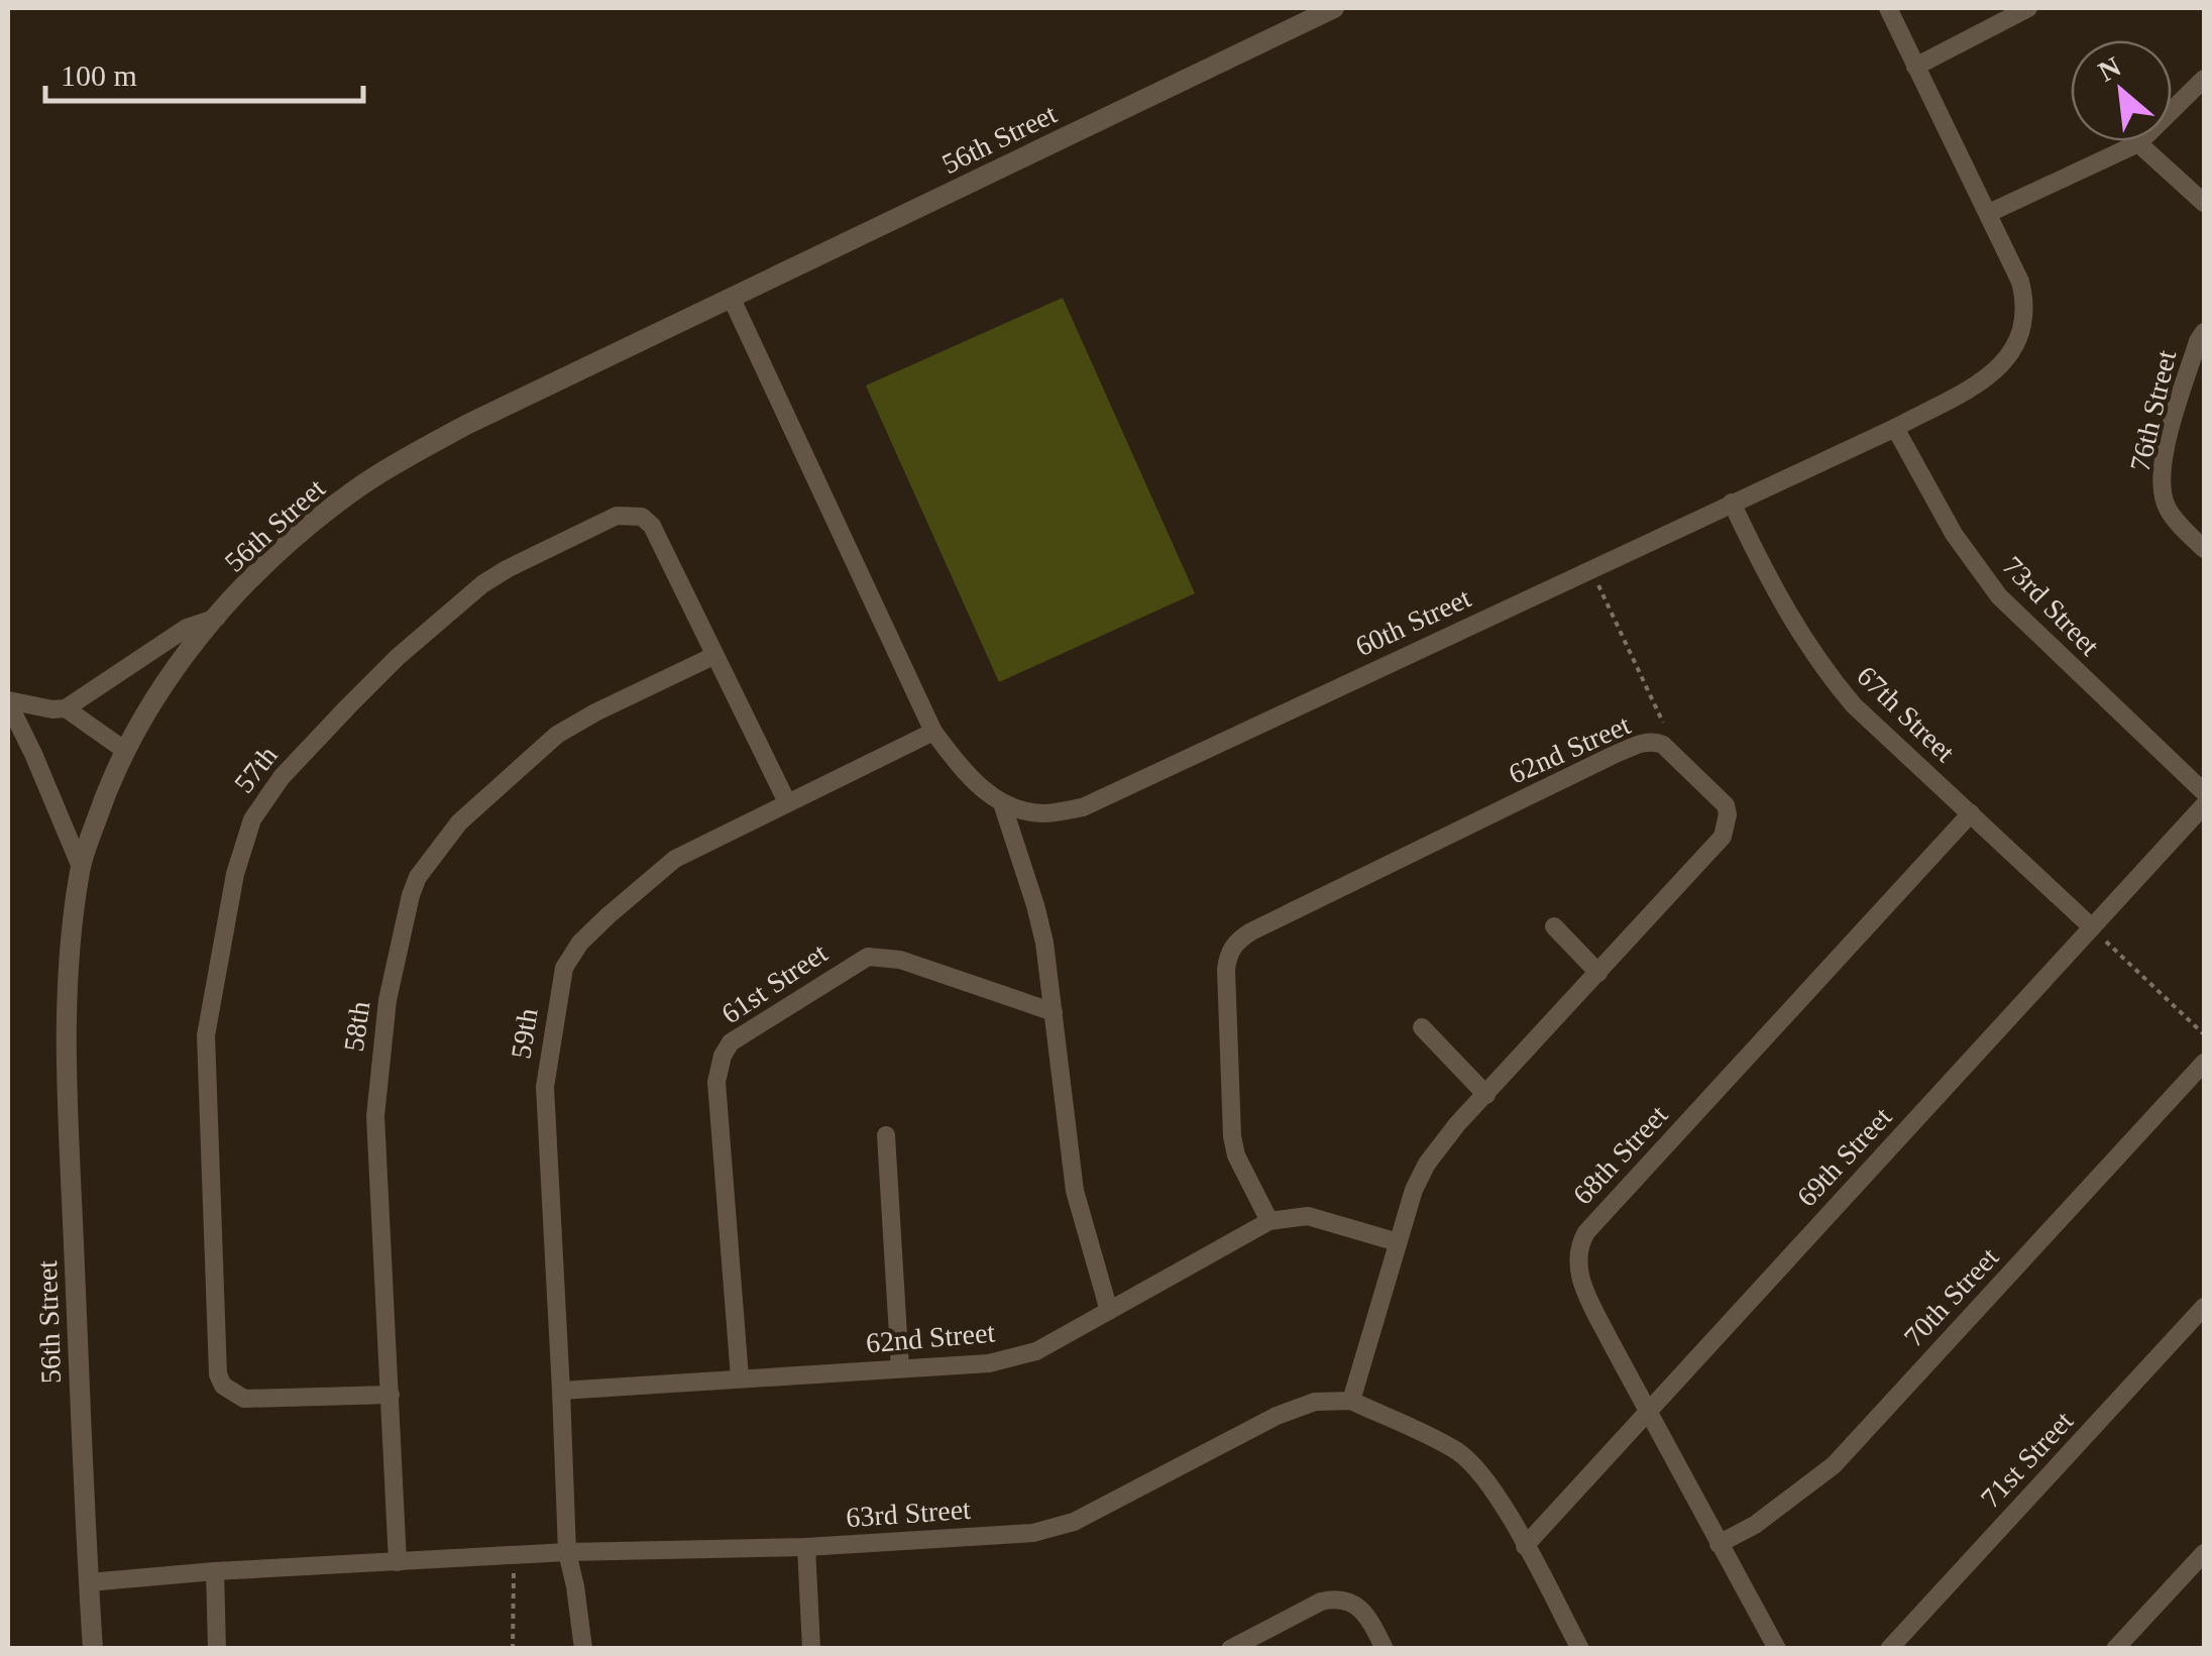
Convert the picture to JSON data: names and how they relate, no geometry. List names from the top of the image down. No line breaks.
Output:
{"streets":{"street":["56th Street","76th Street","73rd Street","60th Street","67th Street","62nd Street","57th","61st Street","58th","59th","68th Street","69th Street","70th Street","71st Street","63rd Street"]},"crossings":[["56th Street","60th Street"],["56th Street","63rd Street"],["73rd Street","60th Street"],["60th Street","67th Street"],["60th Street","59th"],["67th Street","68th Street"],["67th Street","69th Street"],["62nd Street","61st Street"],["62nd Street","59th"],["62nd Street","63rd Street"],["57th","58th"],["57th","59th"],["58th","63rd Street"],["59th","63rd Street"],["68th Street","69th Street"],["68th Street","70th Street"]],"scale_bar":"100 m","north":"top left"}
